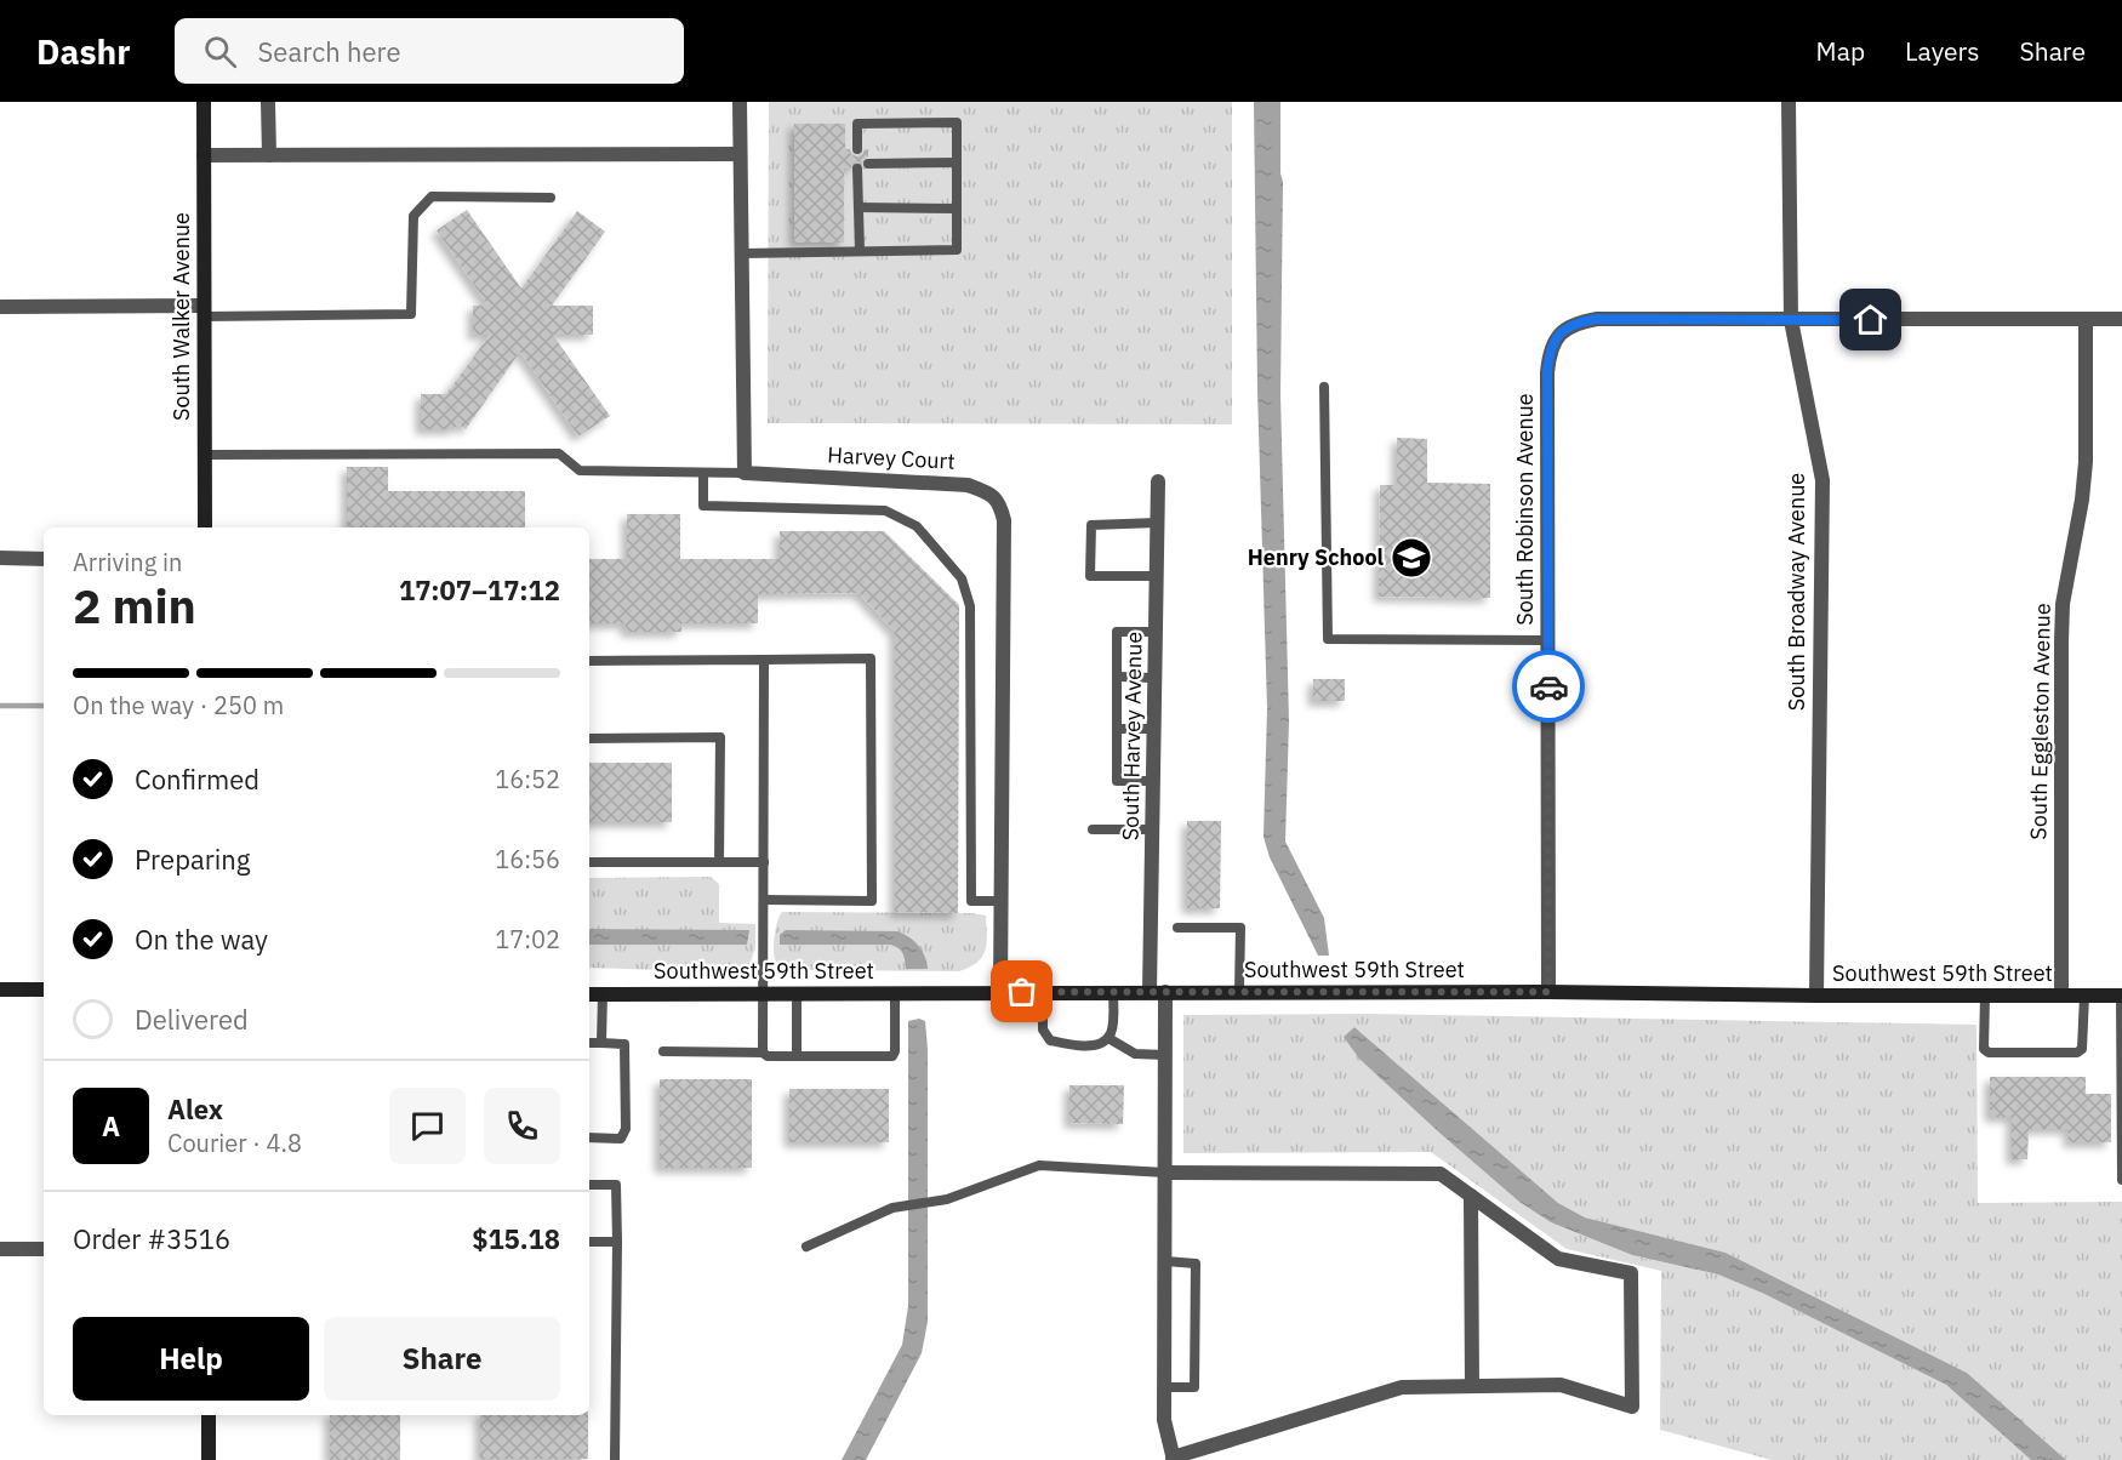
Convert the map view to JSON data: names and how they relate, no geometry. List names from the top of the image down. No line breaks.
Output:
{"streets":{"main road":["South Walker Avenue","Southwest 59th Street"],"street":["Harvey Court","South Robinson Avenue","South Broadway Avenue","South Eggleston Avenue","South Harvey Avenue"]},"crossings":[["Harvey Court","Southwest 59th Street"],["South Robinson Avenue","South Broadway Avenue"],["South Robinson Avenue","Southwest 59th Street"],["South Broadway Avenue","Southwest 59th Street"],["South Eggleston Avenue","Southwest 59th Street"],["South Harvey Avenue","Southwest 59th Street"]],"places":{"school or university":["Henry School"]},"page":{"header":"Dashr","search":"Search here","nav":["Map","Layers","Share"],"heading":["2 min","Arriving in","17:07–17:12"],"panel":["Alex","Courier · 4.8","Order #3516","$15.18"],"bar":"On the way · 250 m","list":[["Confirmed","16:52"],["Preparing","16:56"],["On the way","17:02"],"Delivered"],"round":"A","buttons":["Help","Share"]}}
